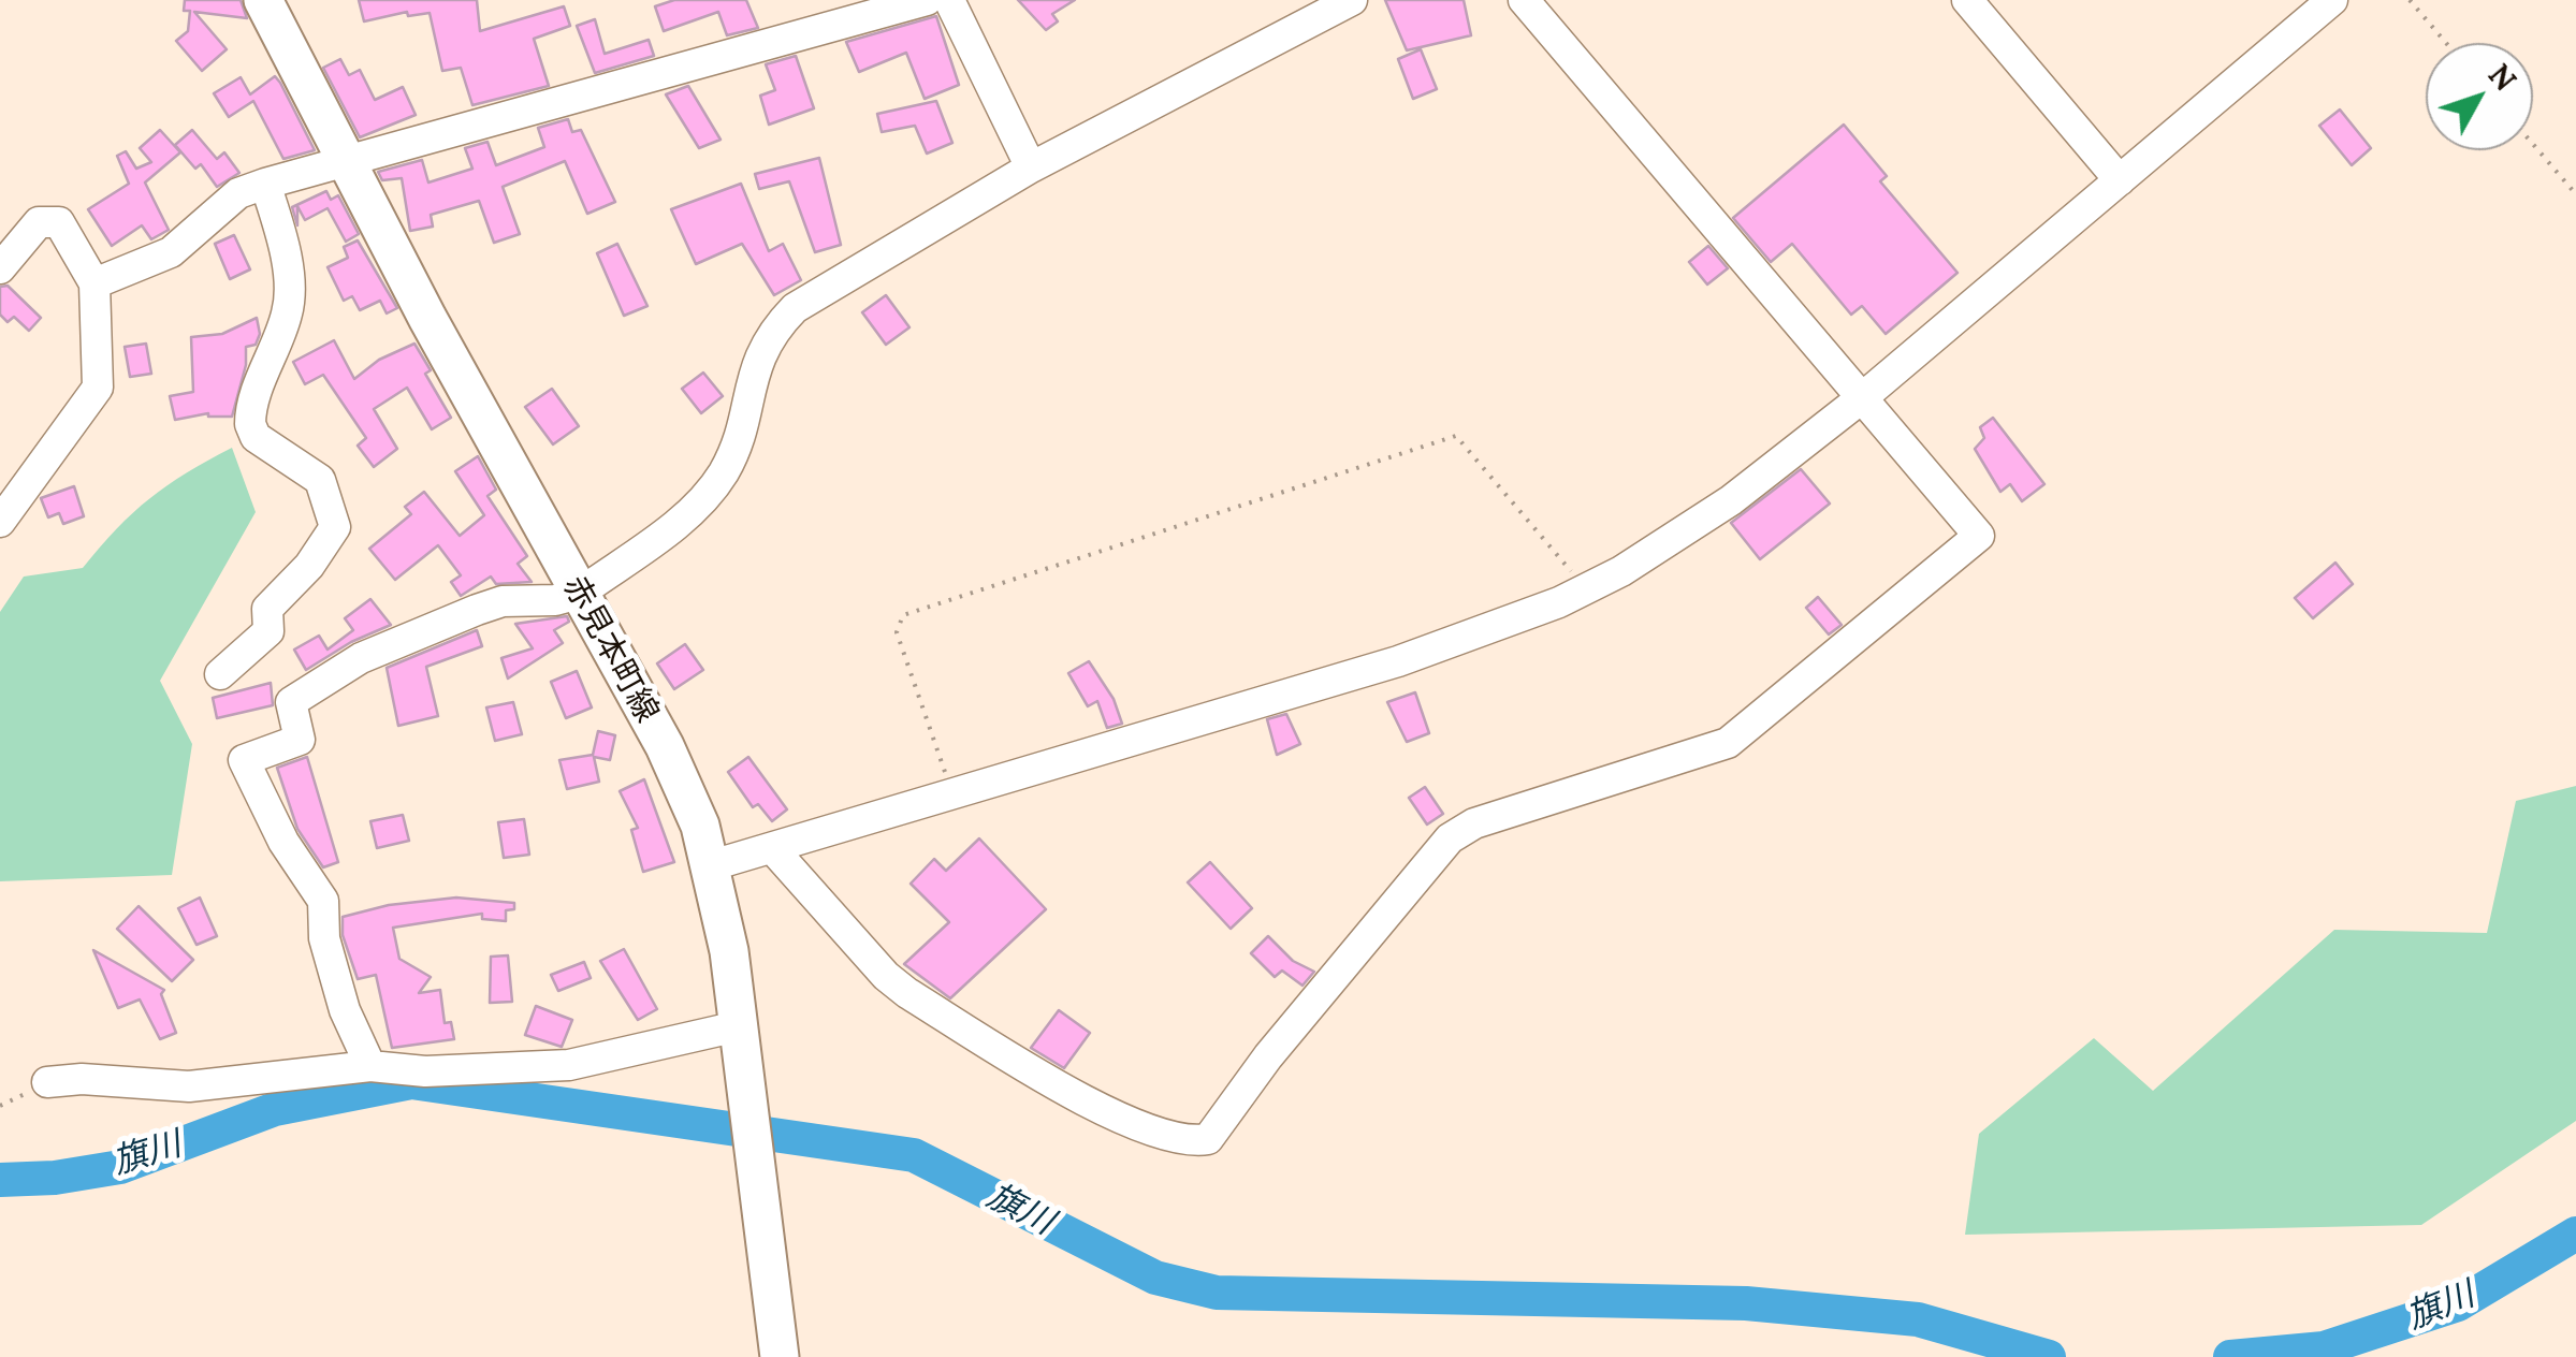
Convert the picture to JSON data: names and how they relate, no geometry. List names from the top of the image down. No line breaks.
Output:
{"streets":{"main road":["赤見本町線"]},"water":["旗川"],"north":"top right"}
